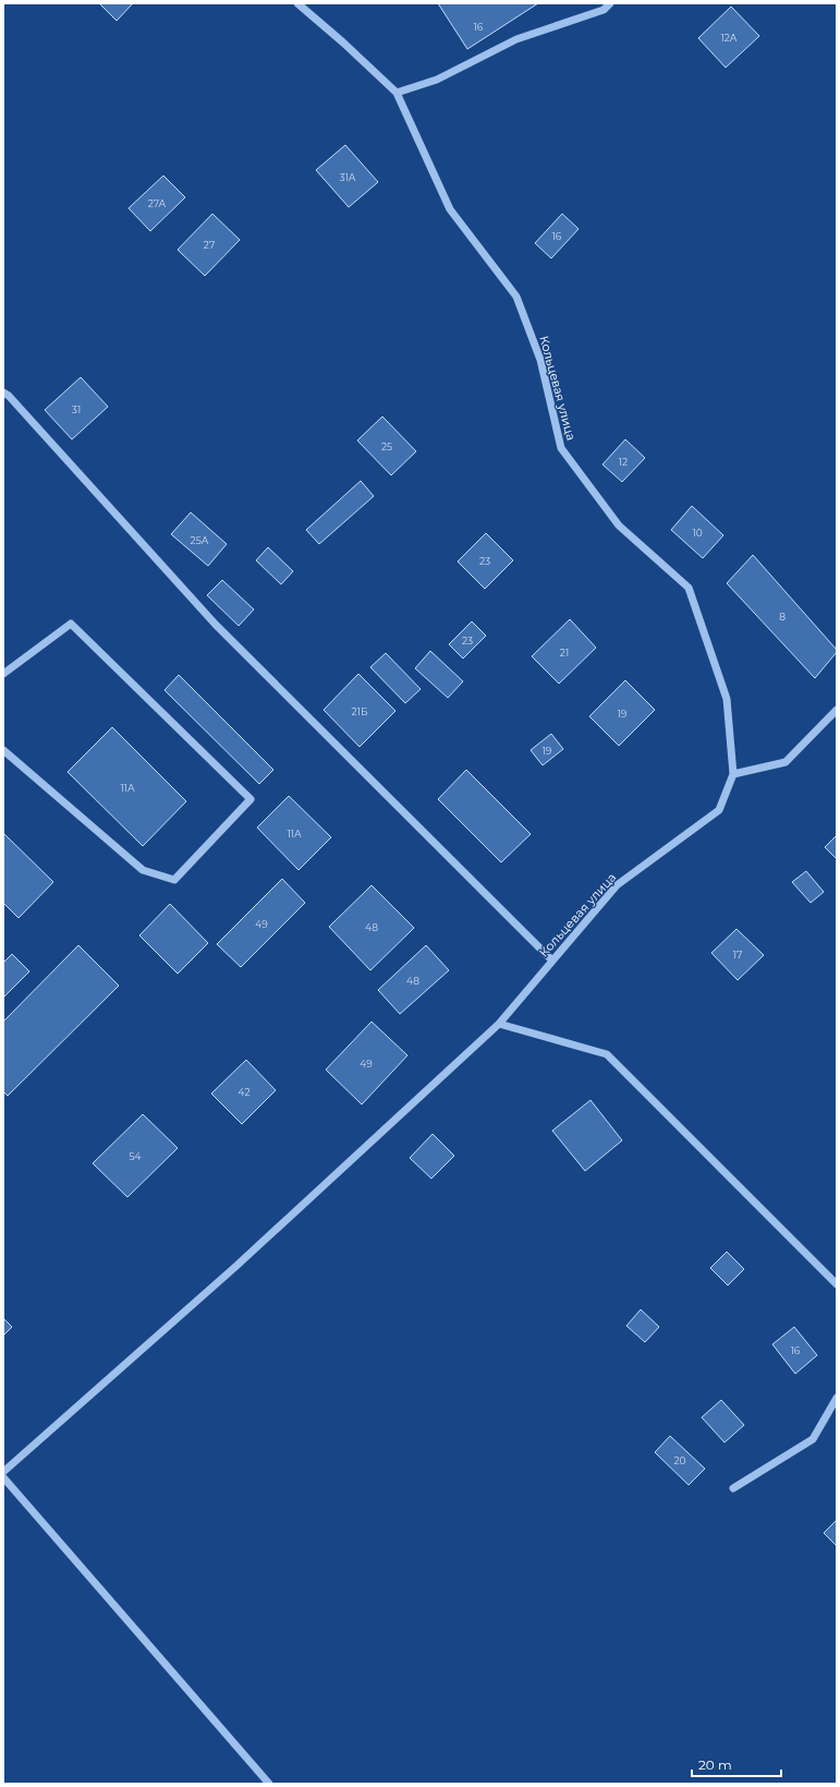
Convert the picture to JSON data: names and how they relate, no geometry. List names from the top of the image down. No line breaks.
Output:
{"streets":{"street":["Кольцевая улица"]},"house_numbers":["16","12А","31А","27А","16","27","31","25","12","10","25А","23","8","23","21","21Б","19","19","11А","11А","49","48","17","48","49","42","54","16","20"],"scale_bar":"20 m"}
